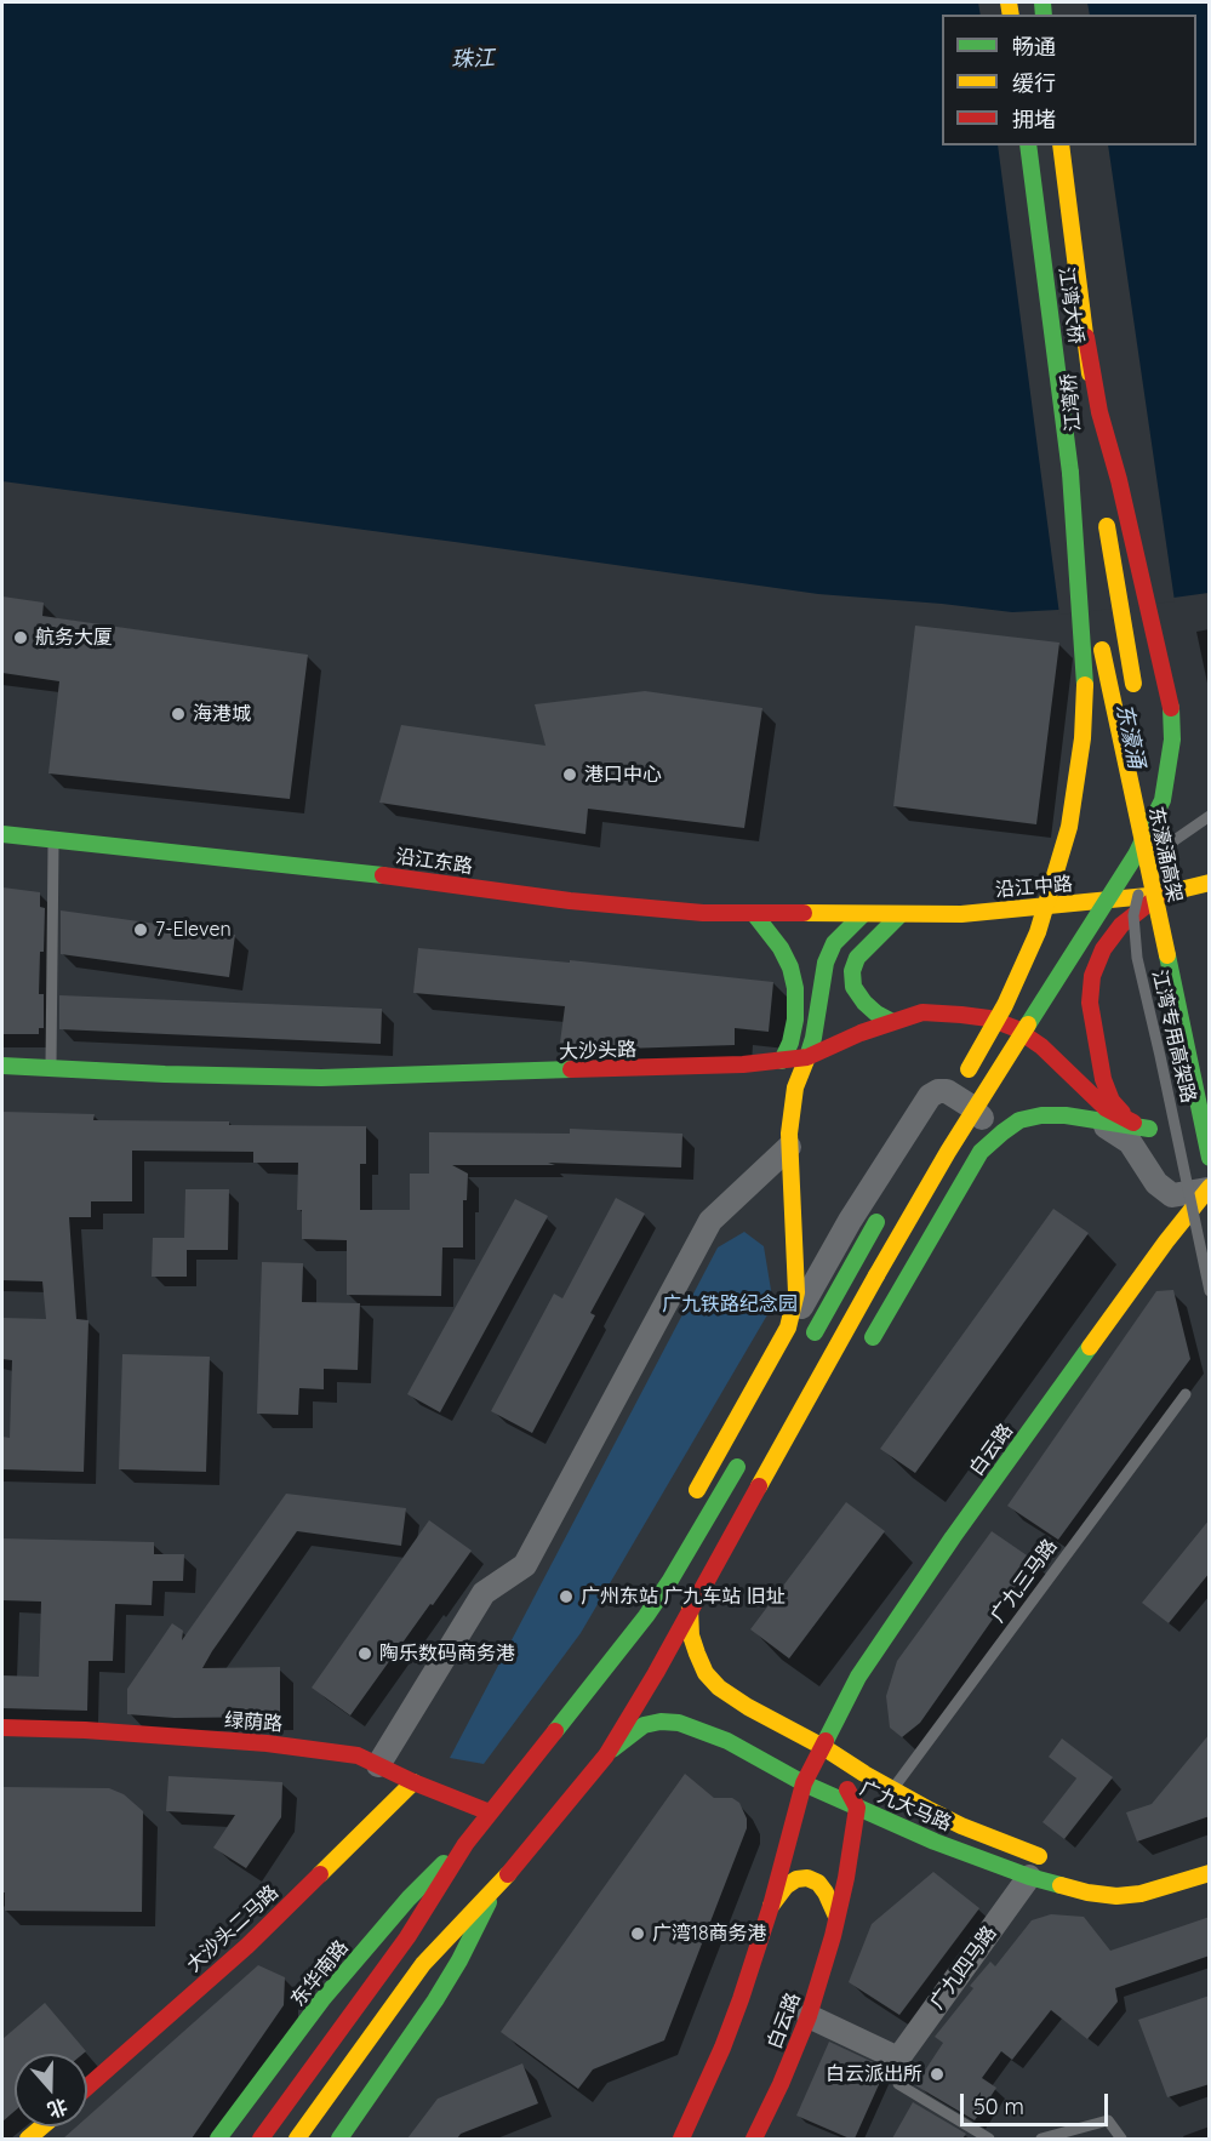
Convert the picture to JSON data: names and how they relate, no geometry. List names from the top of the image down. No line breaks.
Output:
{"streets":{"main road":["江湾大桥","江湾桥","东濠涌高架","沿江东路","沿江中路","大沙头路","白云路","绿荫路","广九大马路","大沙头二马路","东华南路"],"street":["广九四马路"],"lane":["江湾专用高架路","广九三马路"]},"crossings":[["江湾大桥","江湾桥"],["江湾大桥","东濠涌高架"],["沿江东路","沿江中路"],["白云路","广九大马路"],["广九三马路","广九大马路"],["绿荫路","大沙头二马路"],["广九大马路","广九四马路"]],"water":["珠江","东濠涌"],"parks":["广九铁路纪念园"],"places":["航务大厦","海港城","港口中心","7-Eleven","广州东站 广九车站 旧址","陶乐数码商务港","广湾18商务港","白云派出所"],"legend":["畅通","缓行","拥堵"],"scale_bar":"50 m","north":"bottom"}
